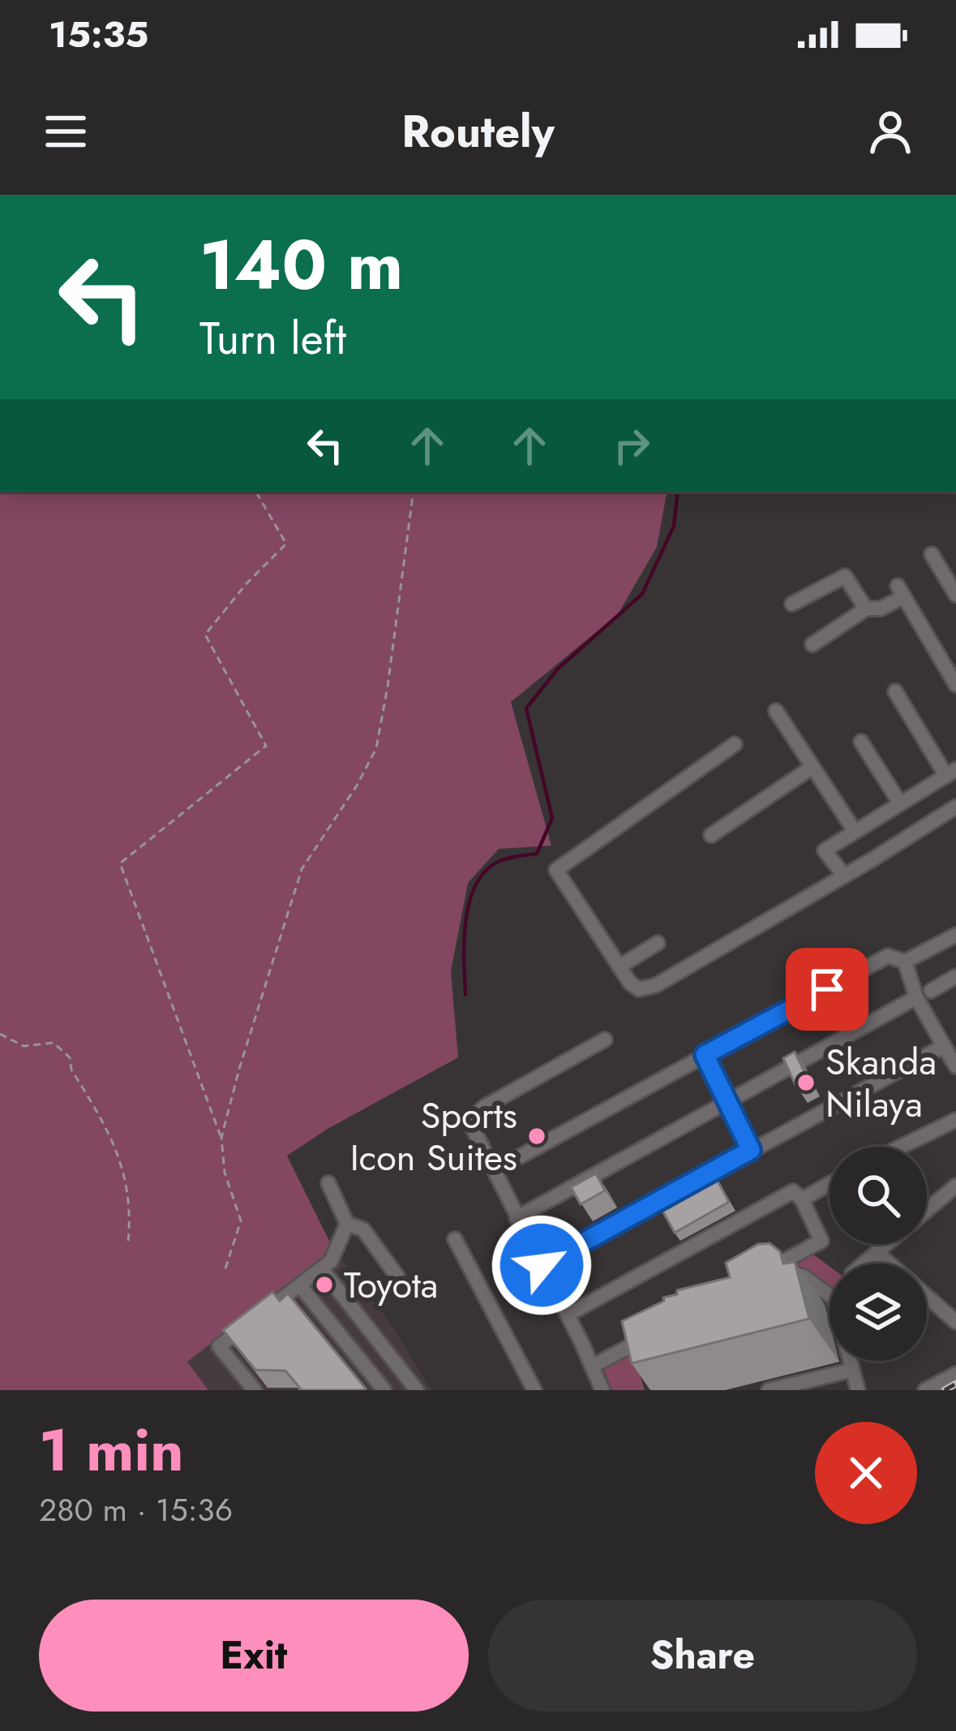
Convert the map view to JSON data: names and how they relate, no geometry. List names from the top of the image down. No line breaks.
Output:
{"places":["Skanda Nilaya","Sports Icon Suites","Toyota"],"page":{"status":"15:35","header":"Routely","turn":["140 m","Turn left"],"heading":["1 min","280 m · 15:36"],"buttons":["Exit","Share"]}}
